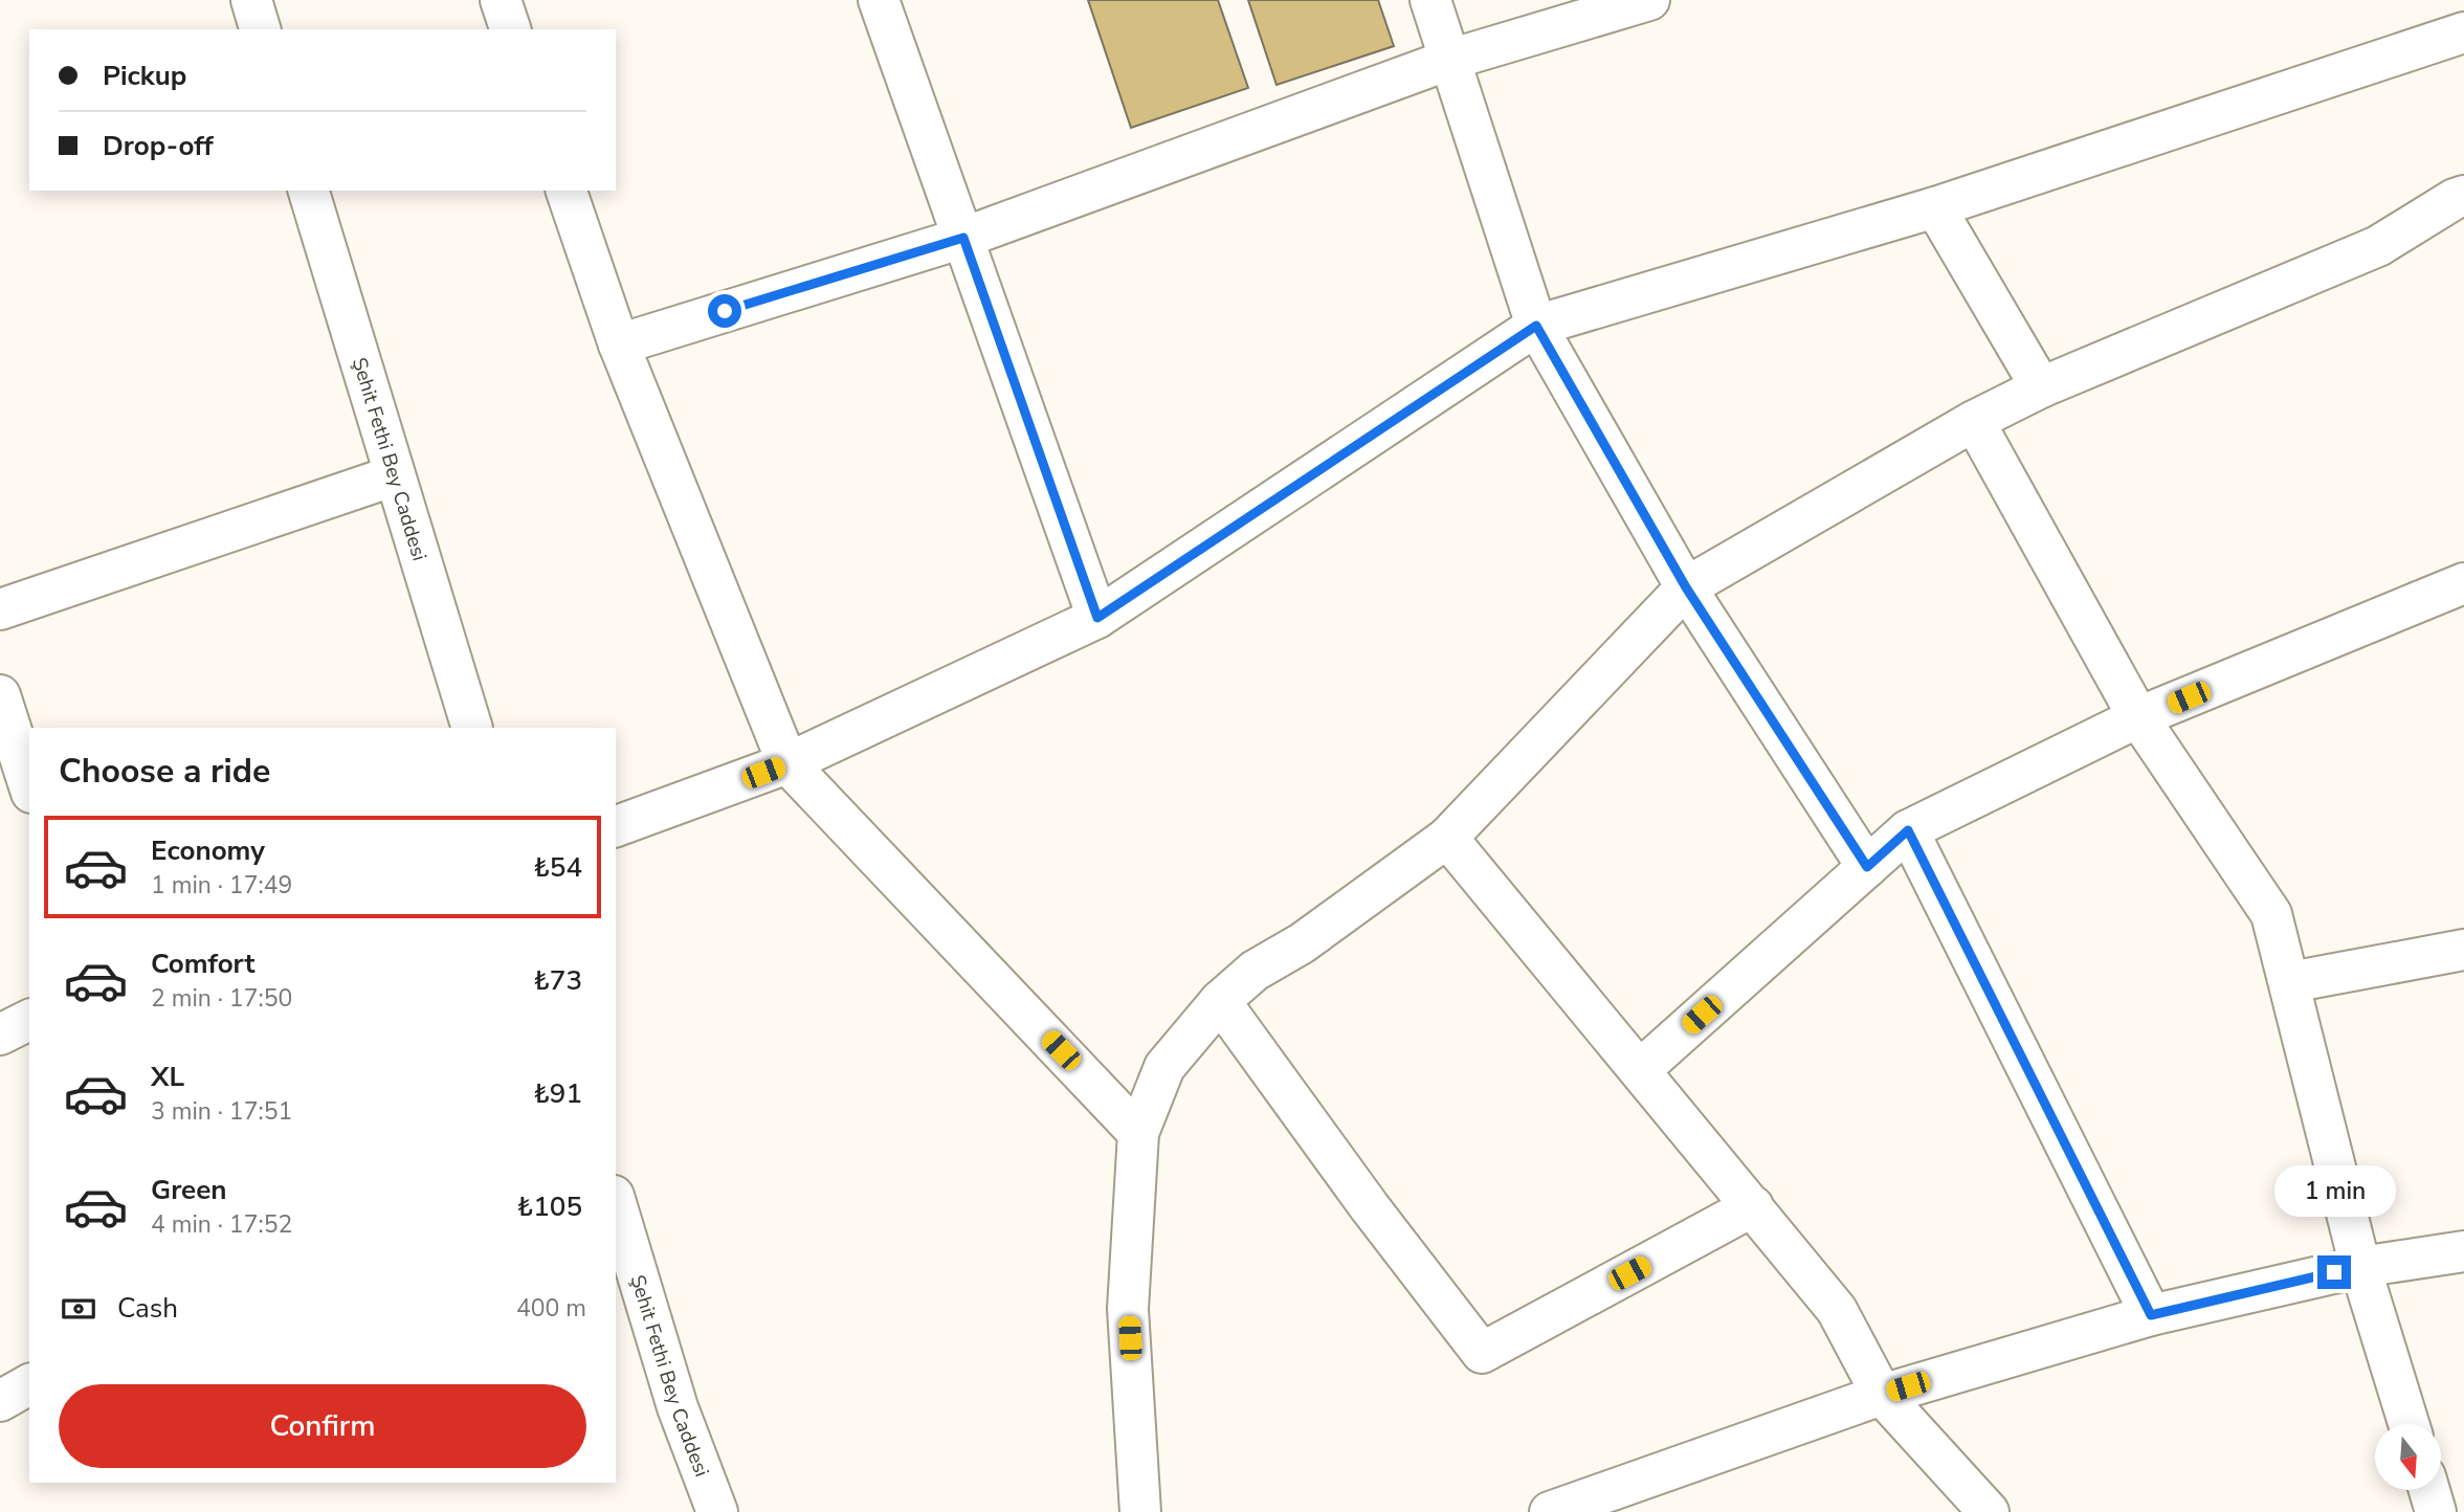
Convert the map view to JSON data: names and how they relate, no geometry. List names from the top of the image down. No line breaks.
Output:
{"streets":{"street":["Şehit Fethi Bey Caddesi"]},"north":"bottom","page":{"banner":["Pickup","Drop-off"],"heading":"Choose a ride","list":[{"name":"Economy","note":"1 min · 17:49","value":"₺54"},{"name":"Comfort","note":"2 min · 17:50","value":"₺73"},{"name":"XL","note":"3 min · 17:51","value":"₺91"},{"name":"Green","note":"4 min · 17:52","value":"₺105"}],"bubble":"1 min","pay":["Cash","400 m"],"buttons":"Confirm"}}
